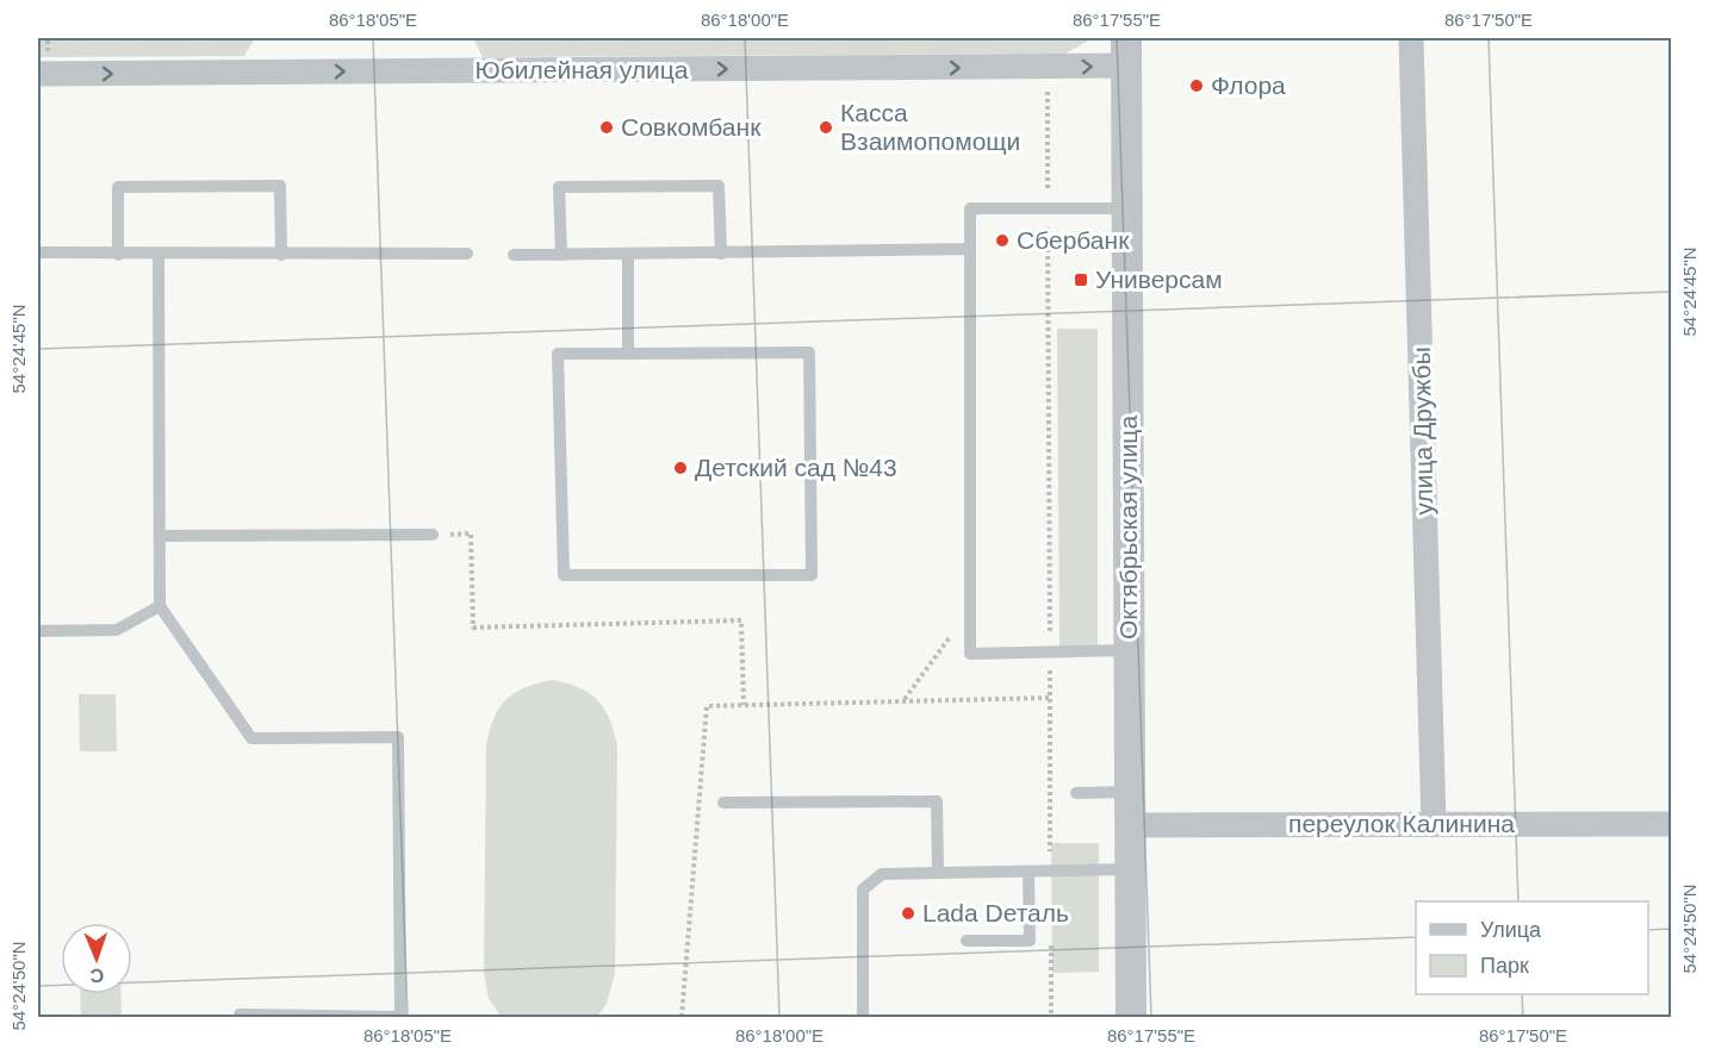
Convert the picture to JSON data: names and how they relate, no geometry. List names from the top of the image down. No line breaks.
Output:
{"streets":{"street":["Юбилейная улица","улица Дружбы","Октябрьская улица","переулок Калинина"]},"crossings":[["Юбилейная улица","Октябрьская улица"],["улица Дружбы","переулок Калинина"],["Октябрьская улица","переулок Калинина"]],"one_way":["Юбилейная улица"],"places":{"other":["Флора","Совкомбанк","Касса Взаимопомощи","Сбербанк","Детский сад №43","Lada Dеталь"],"transit":["Универсам"]},"legend":["Улица","Парк"],"north":"bottom","coordinates":["86°18'05\"E","86°18'00\"E","86°17'55\"E","86°17'50\"E","54°24'45\"N","54°24'50\"N"]}
